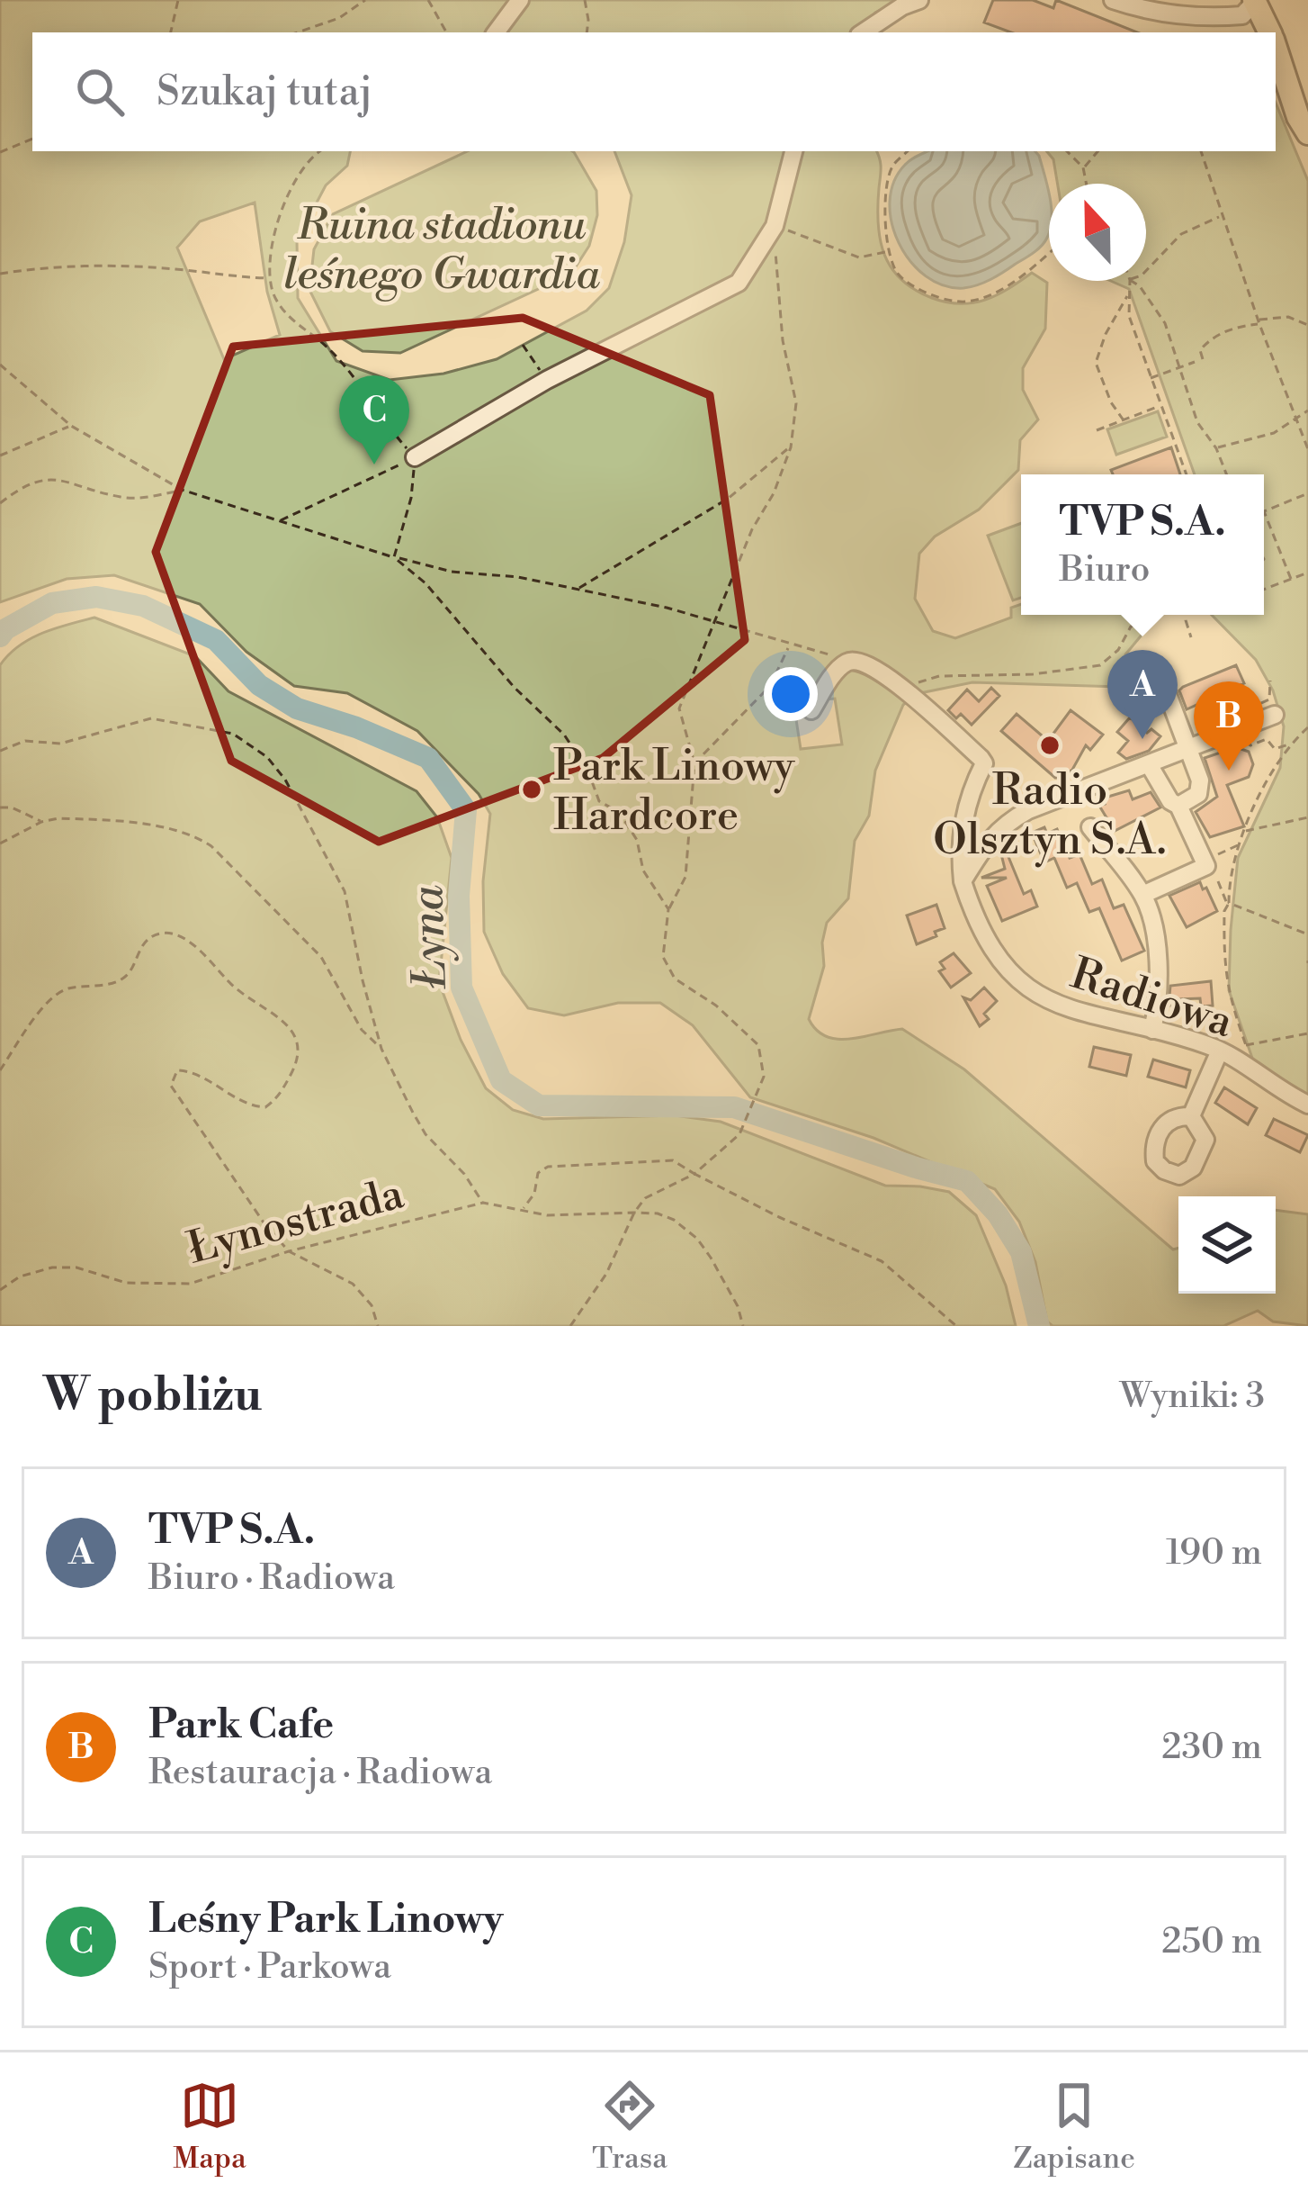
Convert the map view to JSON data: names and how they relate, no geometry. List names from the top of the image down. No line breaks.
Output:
{"streets":{"street":["Radiowa"],"path":["Łynostrada"]},"water":["Łyna"],"parks":["Ruina stadionu leśnego Gwardia"],"places":["Radio Olsztyn S.A.","Park Linowy Hardcore"],"north":"top","page":{"search":"Szukaj tutaj","pins":["C","A","B"],"popup":["TVP S.A.","Biuro"],"heading":["W pobliżu","Wyniki: 3"],"list":[{"mark":"A","name":"TVP S.A.","note":"Biuro · Radiowa","value":"190 m"},{"mark":"B","name":"Park Cafe","note":"Restauracja · Radiowa","value":"230 m"},{"mark":"C","name":"Leśny Park Linowy","note":"Sport · Parkowa","value":"250 m"}],"nav":["Mapa","Trasa","Zapisane"]}}
